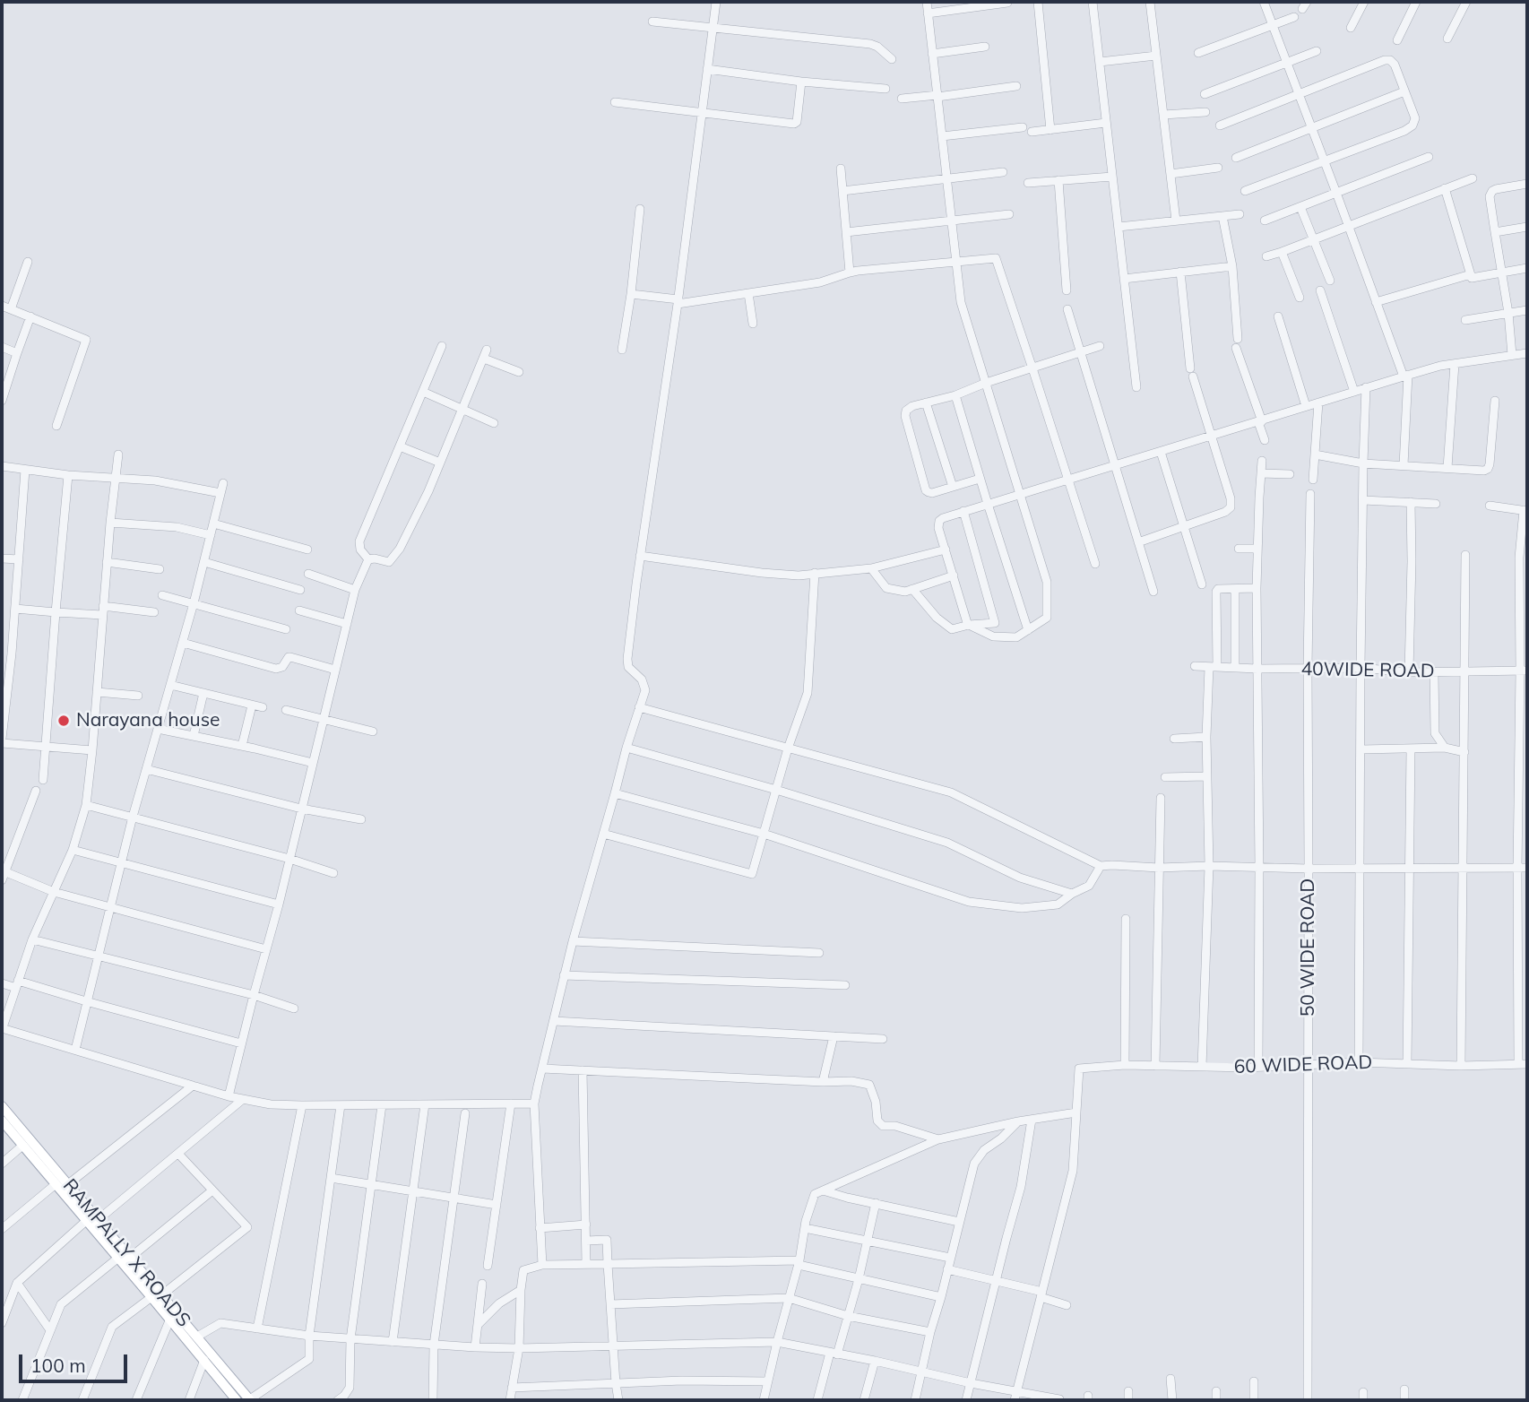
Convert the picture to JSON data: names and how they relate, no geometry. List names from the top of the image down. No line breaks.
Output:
{"streets":{"main road":["RAMPALLY X ROADS"],"street":["40WIDE ROAD","50 WIDE ROAD","60 WIDE ROAD"]},"crossings":[["40WIDE ROAD","50 WIDE ROAD"],["50 WIDE ROAD","60 WIDE ROAD"]],"places":["Narayana house"],"scale_bar":"100 m"}
